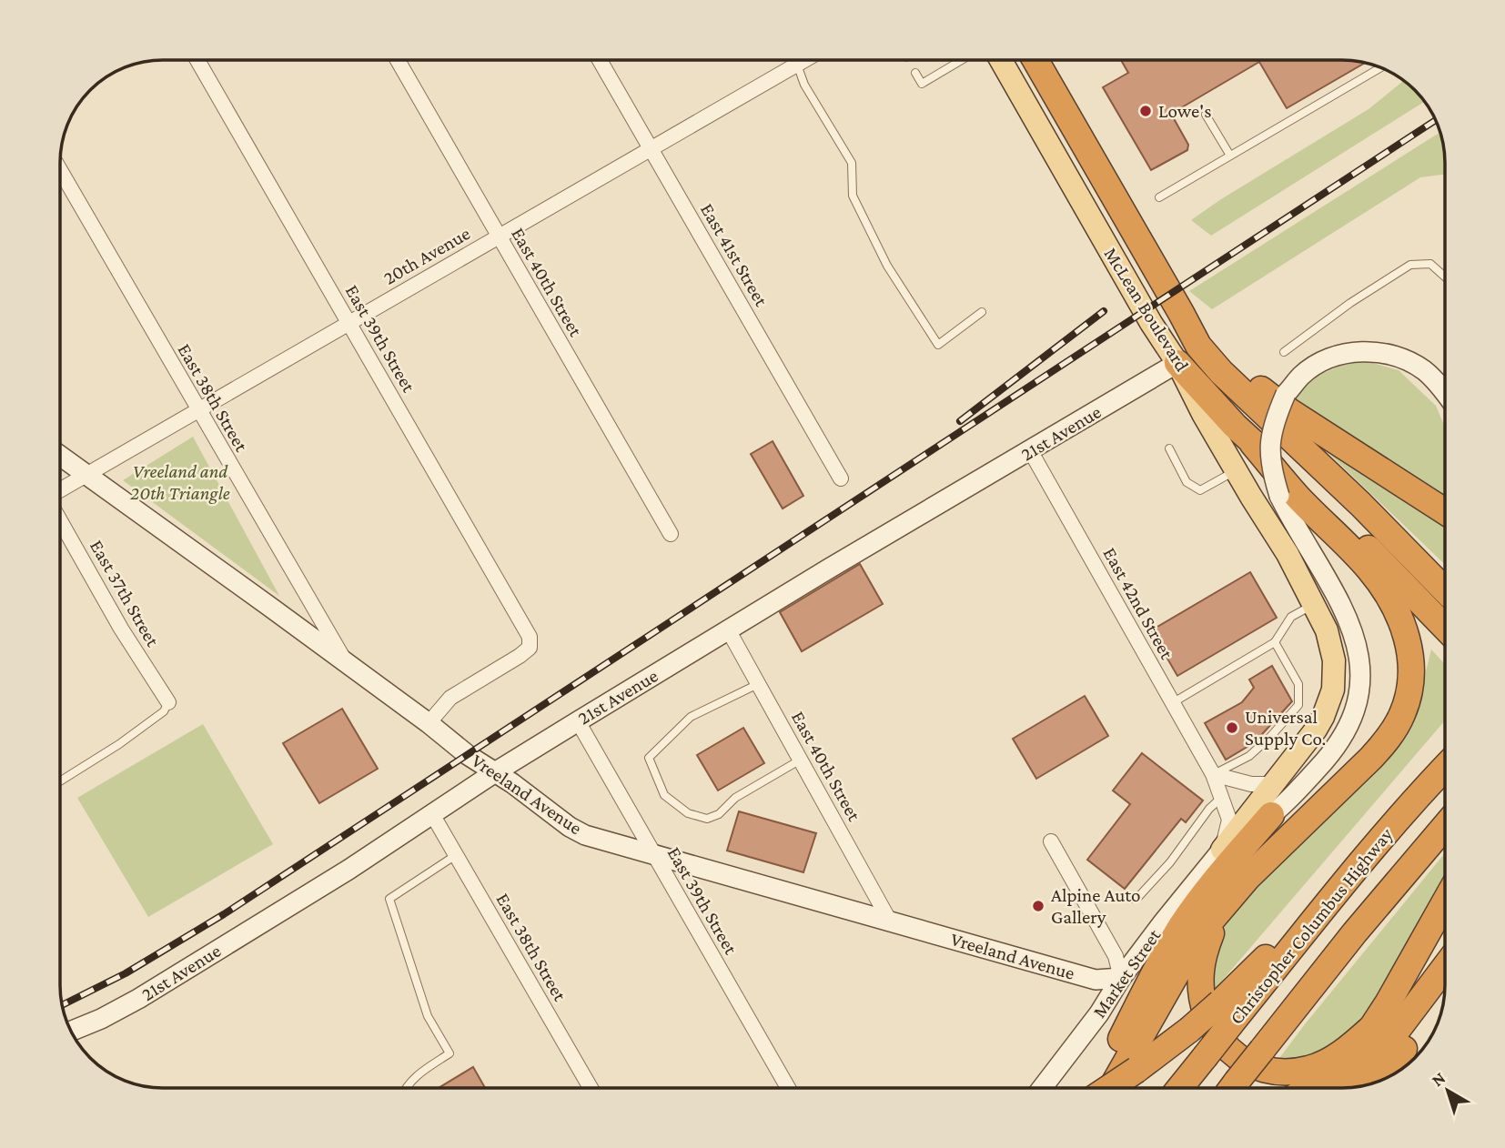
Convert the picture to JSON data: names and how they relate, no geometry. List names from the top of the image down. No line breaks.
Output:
{"streets":{"highway":["McLean Boulevard","Christopher Columbus Highway"],"main road":["21st Avenue","Vreeland Avenue","Market Street"],"street":["East 41st Street","20th Avenue","East 40th Street","East 39th Street","East 38th Street","East 37th Street","East 42nd Street"]},"crossings":[["East 41st Street","20th Avenue"],["20th Avenue","East 40th Street"],["20th Avenue","East 39th Street"],["20th Avenue","East 38th Street"],["20th Avenue","Vreeland Avenue"],["East 40th Street","21st Avenue"],["East 40th Street","Vreeland Avenue"],["McLean Boulevard","21st Avenue"],["East 39th Street","21st Avenue"],["East 39th Street","Vreeland Avenue"],["East 38th Street","21st Avenue"],["East 38th Street","Vreeland Avenue"],["21st Avenue","East 42nd Street"],["21st Avenue","Vreeland Avenue"],["East 42nd Street","Market Street"],["Vreeland Avenue","Market Street"]],"parks":["Vreeland and 20th Triangle"],"places":["Lowe's","Universal Supply Co.","Alpine Auto Gallery"],"north":"top left"}
